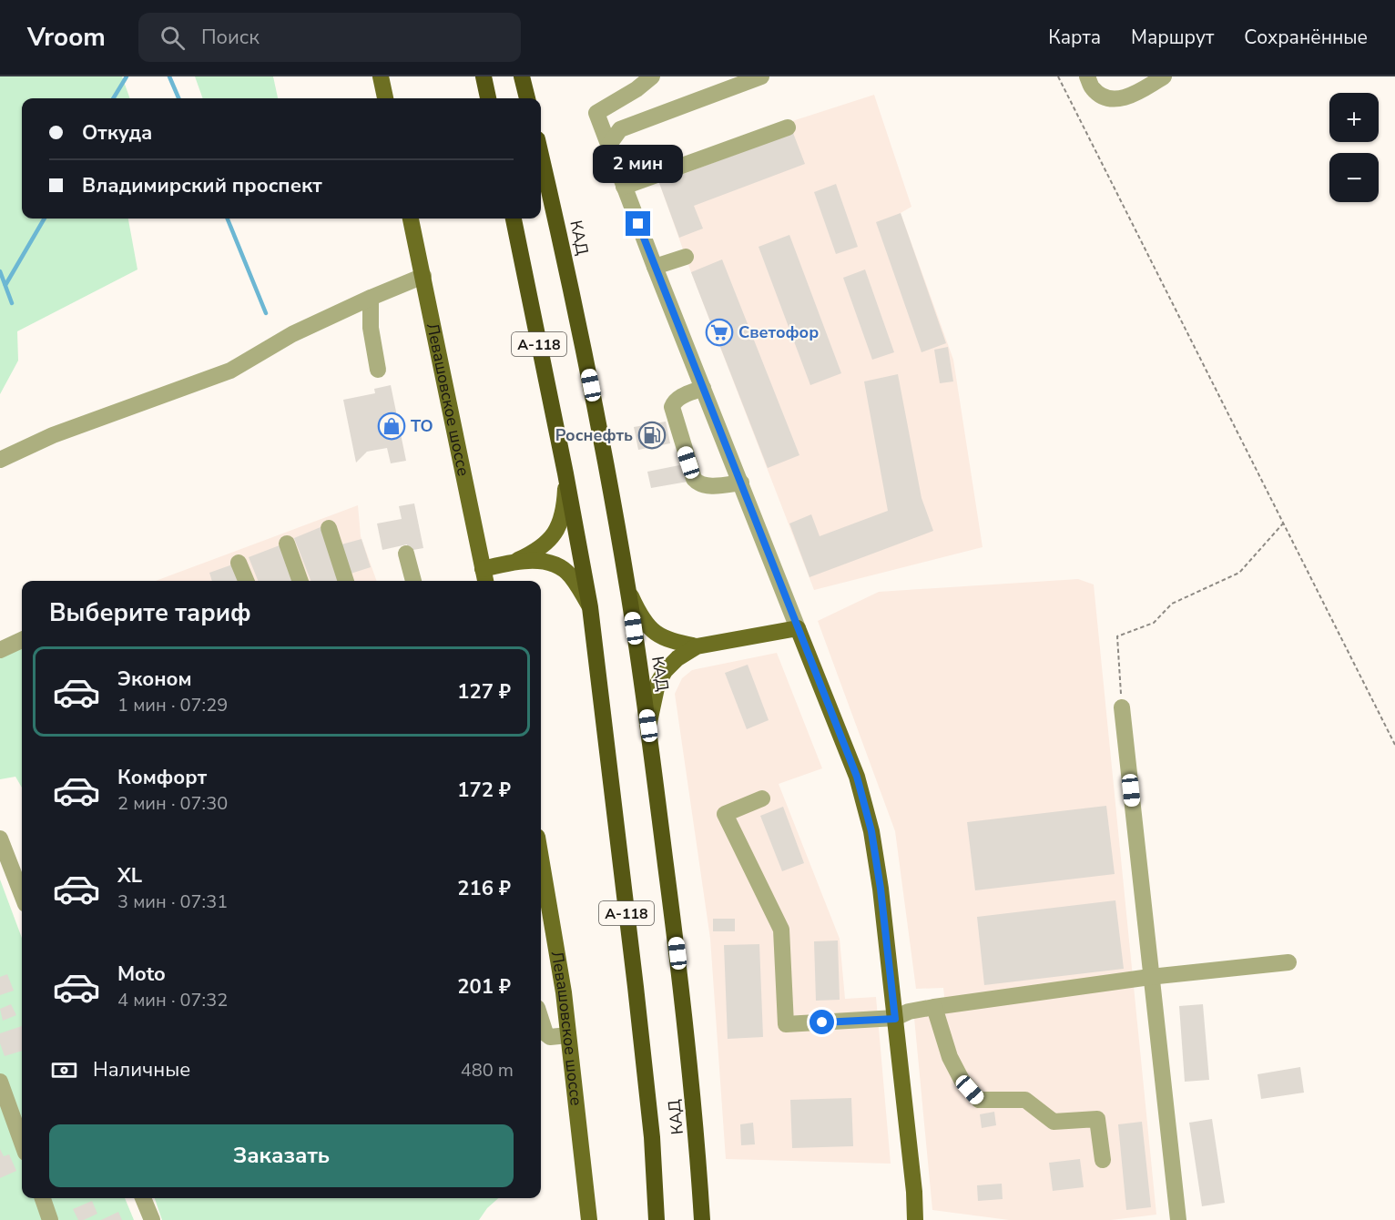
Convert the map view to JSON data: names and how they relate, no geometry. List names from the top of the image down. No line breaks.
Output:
{"streets":{"highway":["КАД","А-118"],"main road":["Левашовское шоссе"]},"places":{"supermarket":["Светофор"],"shop":["ТО"],"fuel station":["Роснефть"]},"page":{"header":"Vroom","search":"Поиск","nav":["Карта","Маршрут","Сохранённые"],"map_buttons":["+","−"],"banner":["Откуда","Владимирский проспект"],"bubble":"2 мин","heading":"Выберите тариф","list":[{"name":"Эконом","note":"1 мин · 07:29","value":"127 ₽"},{"name":"Комфорт","note":"2 мин · 07:30","value":"172 ₽"},{"name":"XL","note":"3 мин · 07:31","value":"216 ₽"},{"name":"Moto","note":"4 мин · 07:32","value":"201 ₽"}],"pay":["Наличные","480 m"],"buttons":"Заказать"}}
